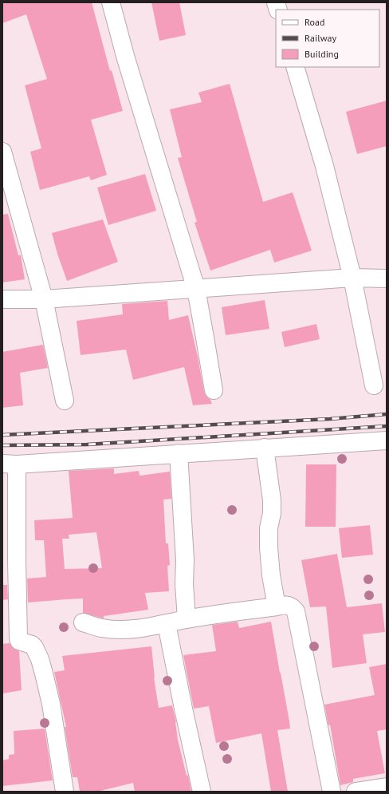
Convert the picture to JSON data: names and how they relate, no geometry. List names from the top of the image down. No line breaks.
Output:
{"legend":["Road","Railway","Building"]}
